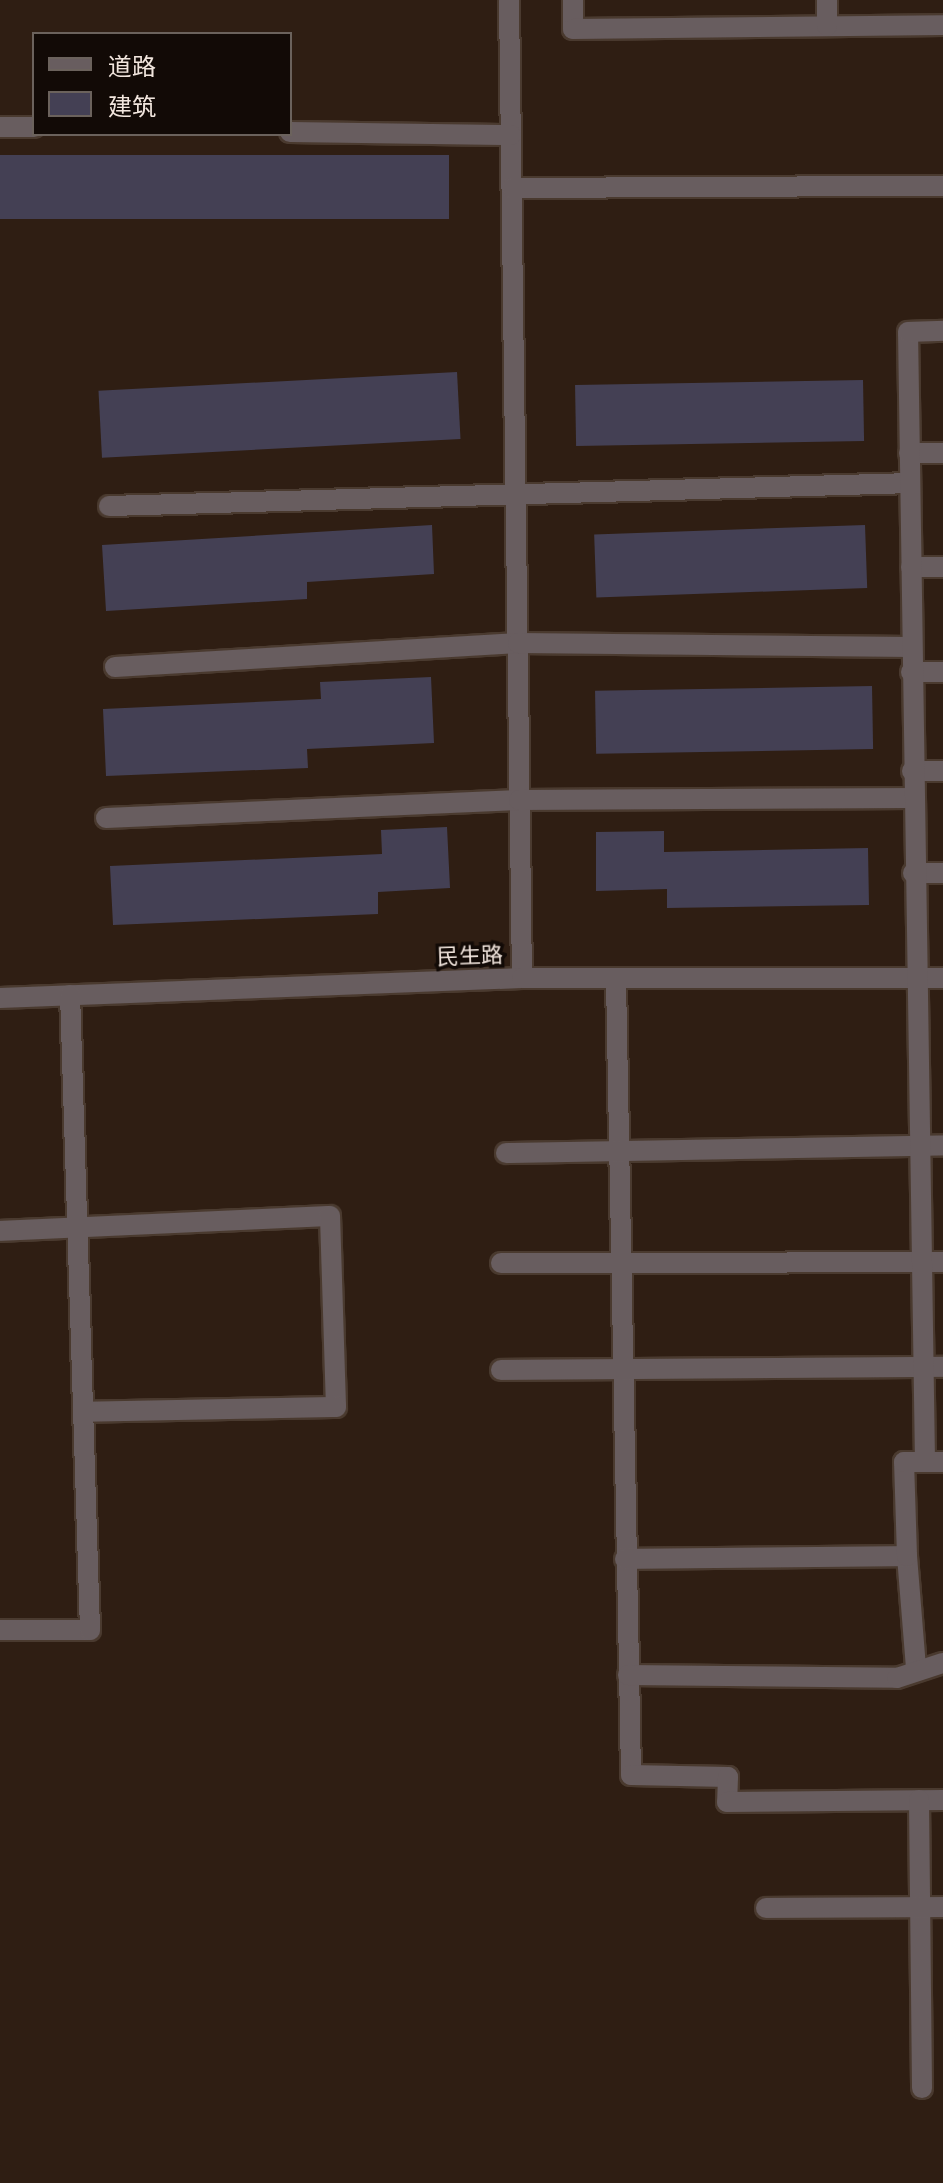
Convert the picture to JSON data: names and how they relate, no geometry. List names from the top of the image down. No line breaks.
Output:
{"streets":{"street":["民生路"]},"legend":["道路","建筑"]}
